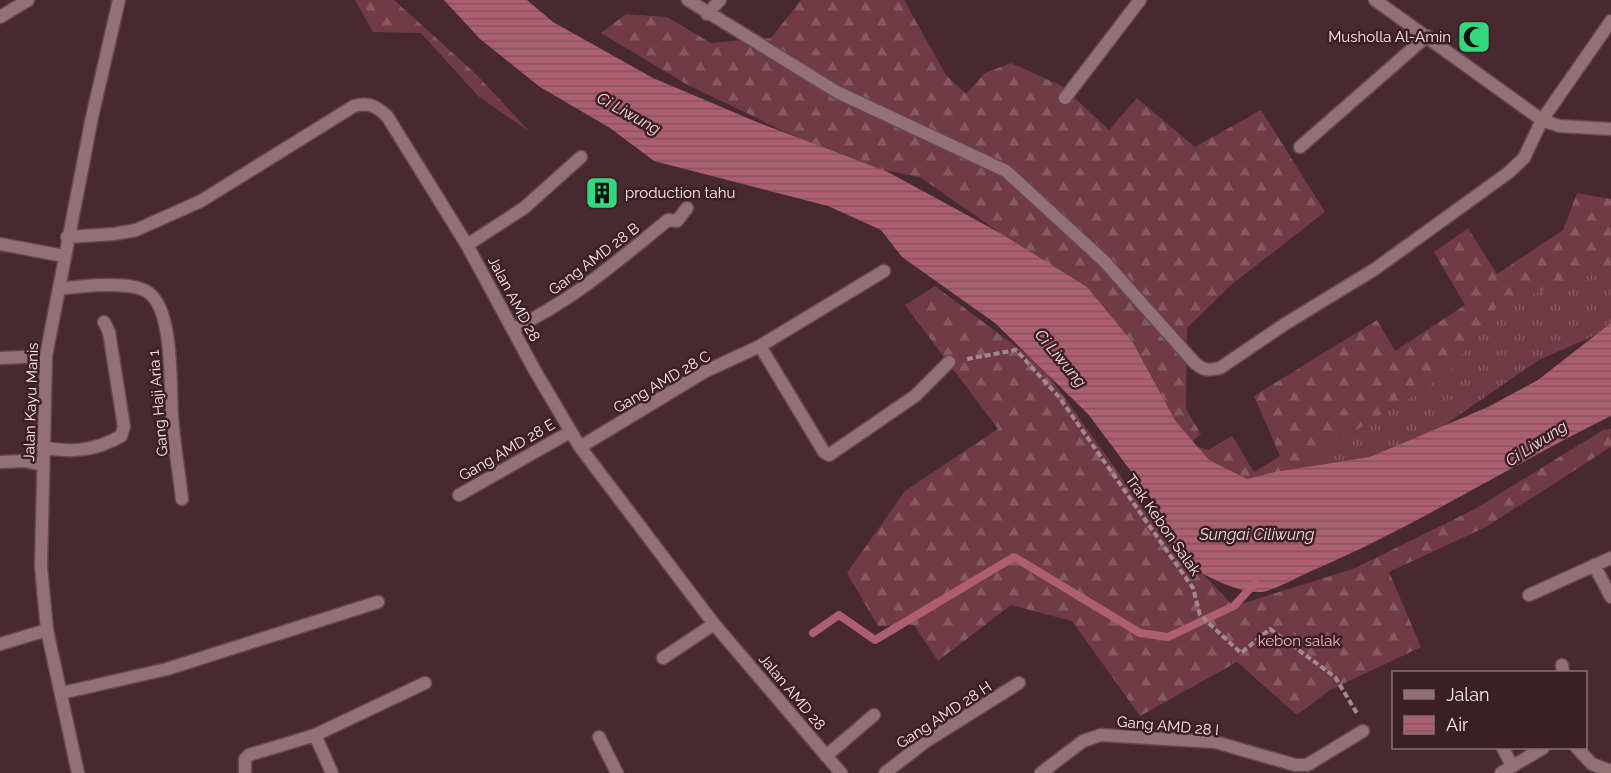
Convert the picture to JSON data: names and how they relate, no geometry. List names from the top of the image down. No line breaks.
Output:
{"streets":{"street":["Gang AMD 28 B","Jalan AMD 28","Gang AMD 28 C","Jalan Kayu Manis","Gang Haji Aria 1","Gang AMD 28 E","Gang AMD 28 H","Gang AMD 28 I"],"path":["Trak Kebon Salak"]},"crossings":[["Gang AMD 28 B","Jalan AMD 28"],["Jalan AMD 28","Gang AMD 28 C"],["Jalan AMD 28","Jalan Kayu Manis"],["Jalan AMD 28","Gang AMD 28 E"],["Jalan Kayu Manis","Gang Haji Aria 1"],["Trak Kebon Salak","Gang AMD 28 I"]],"water":["Ci Liwung","Sungai Ciliwung"],"parks":["kebon salak"],"places":{"mosque":["Musholla Al-Amin"],"building":["production tahu"]},"legend":["Jalan","Air"]}
